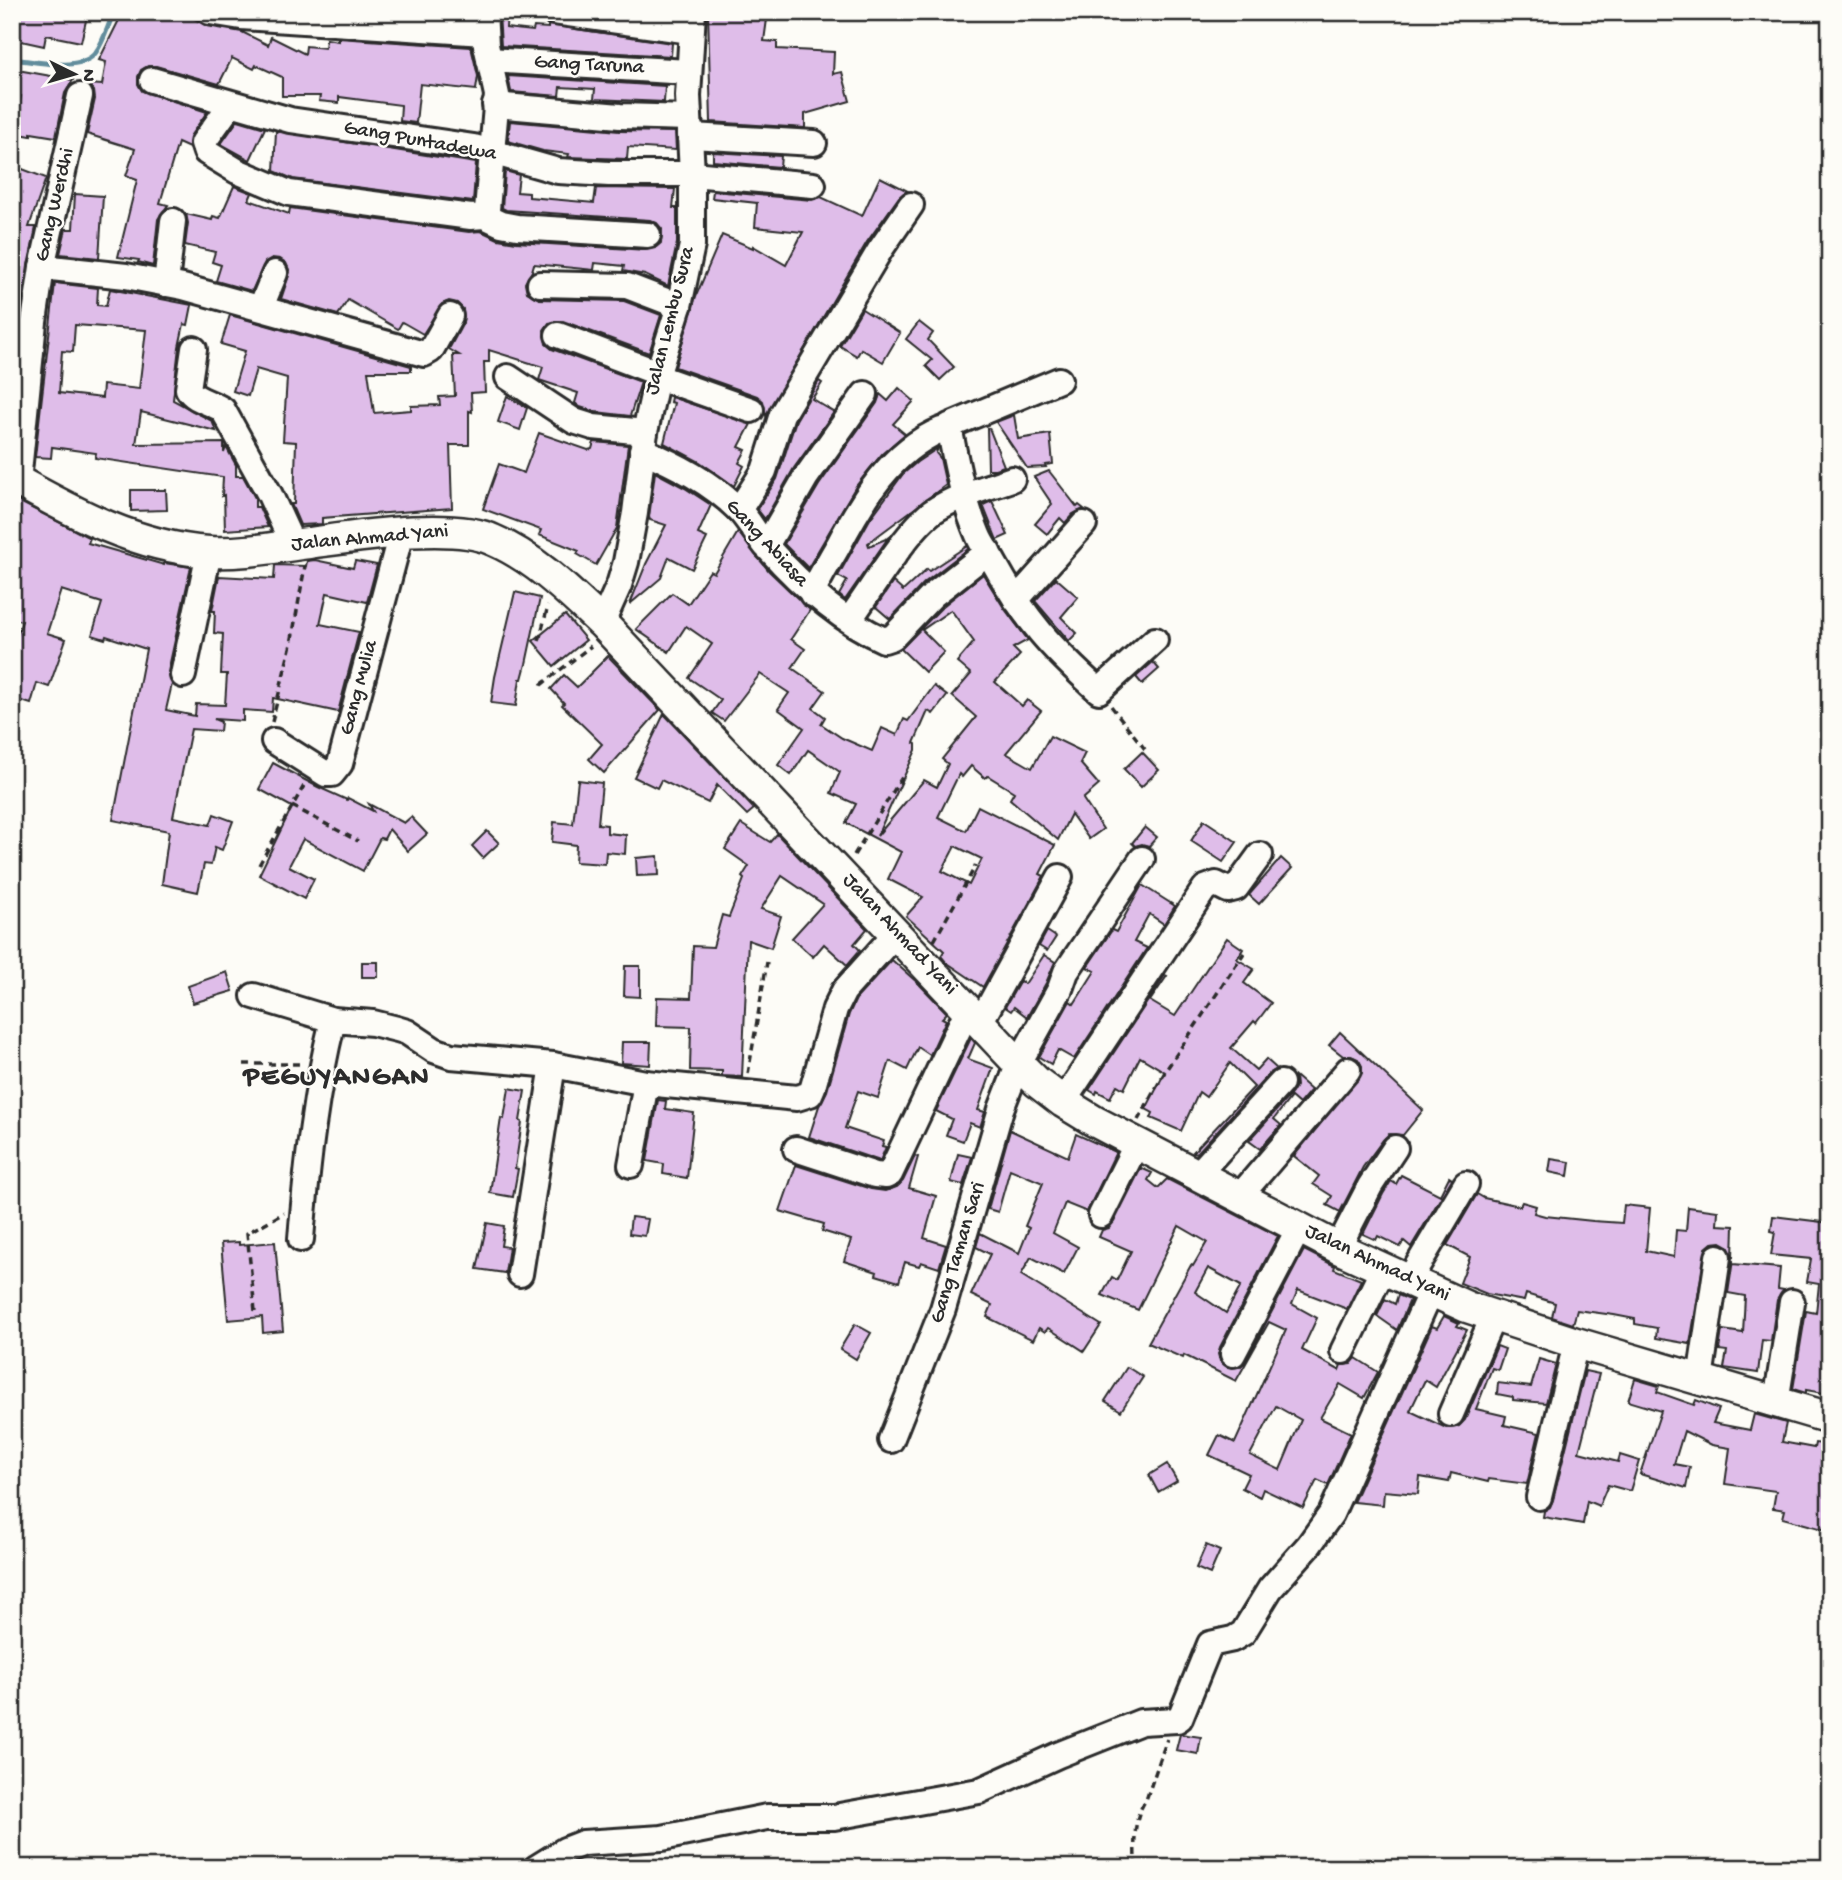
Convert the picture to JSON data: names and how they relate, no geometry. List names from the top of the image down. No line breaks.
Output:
{"streets":{"main road":["Jalan Ahmad Yani"],"street":["Gang Taruna","Gang Puntadewa","Gang Werdhi","Jalan Lembu Sura","Gang Abiasa","Gang Mulia","Gang Taman Sari"]},"crossings":[["Gang Taruna","Jalan Lembu Sura"],["Gang Puntadewa","Jalan Lembu Sura"],["Gang Werdhi","Jalan Ahmad Yani"],["Jalan Lembu Sura","Jalan Ahmad Yani"],["Jalan Lembu Sura","Gang Abiasa"],["Jalan Ahmad Yani","Gang Mulia"],["Jalan Ahmad Yani","Gang Taman Sari"]],"districts":["PEGUYANGAN"],"north":"right"}
